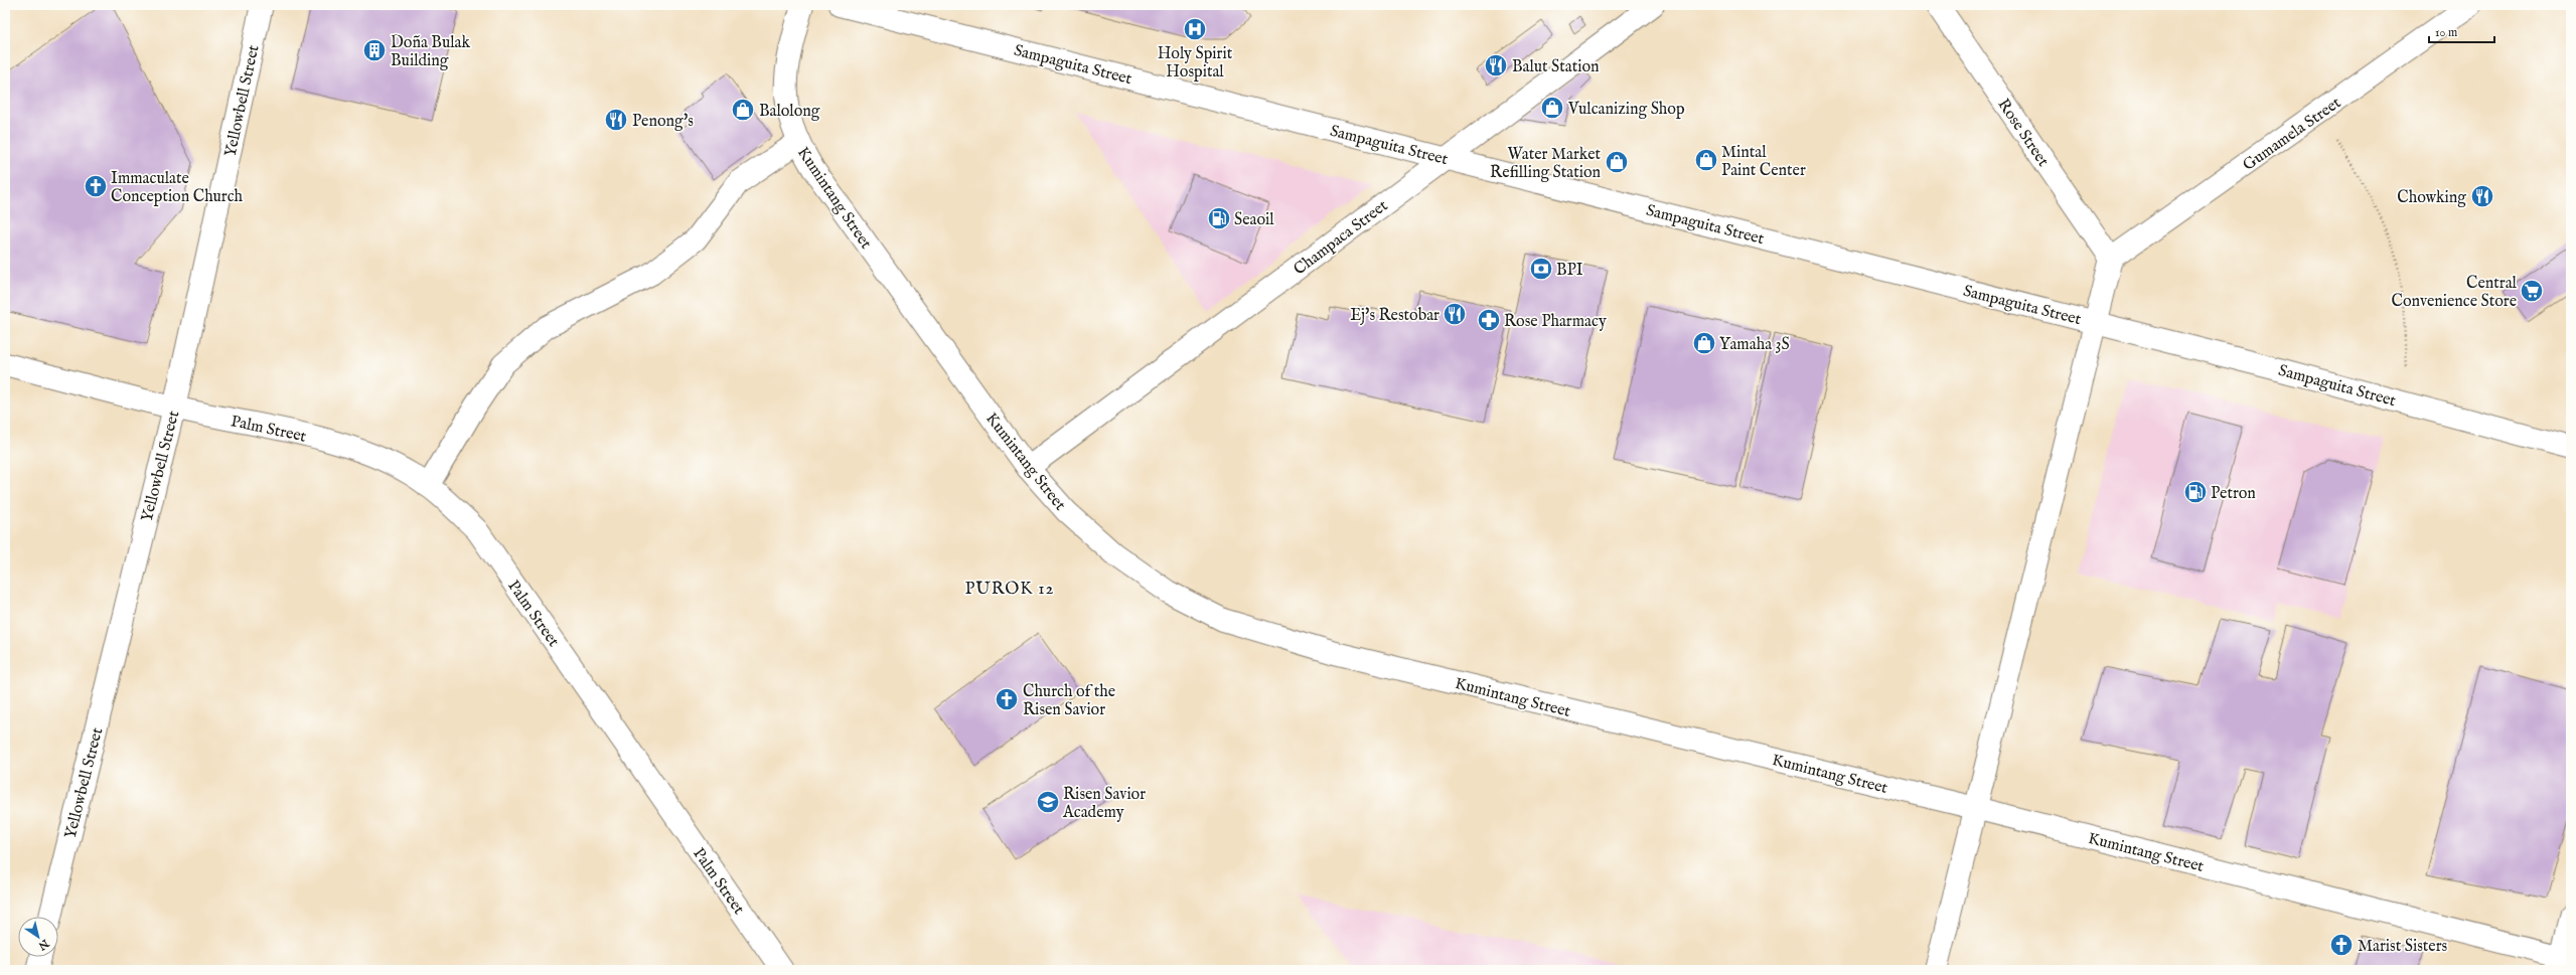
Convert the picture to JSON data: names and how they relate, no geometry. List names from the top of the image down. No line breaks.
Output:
{"streets":{"main road":["Sampaguita Street","Yellowbell Street","Rose Street","Gumamela Street","Kumintang Street","Champaca Street","Palm Street"]},"crossings":[["Sampaguita Street","Champaca Street"],["Yellowbell Street","Palm Street"],["Rose Street","Gumamela Street"],["Kumintang Street","Champaca Street"]],"districts":["PUROK 12"],"places":{"hospital":["Holy Spirit Hospital"],"building":["Doña Bulak Building"],"restaurant":["Balut Station","Penong's","Chowking","Ej's Restobar"],"shop":["Vulcanizing Shop","Balolong","Mintal Paint Center","Water Market Refilling Station","Yamaha 3S"],"church":["Immaculate Conception Church","Church of the Risen Savior","Marist Sisters"],"fuel station":["Seaoil","Petron"],"bank":["BPI"],"supermarket":["Central Convenience Store"],"pharmacy":["Rose Pharmacy"],"school or university":["Risen Savior Academy"]},"scale_bar":"10 m","north":"bottom right"}
